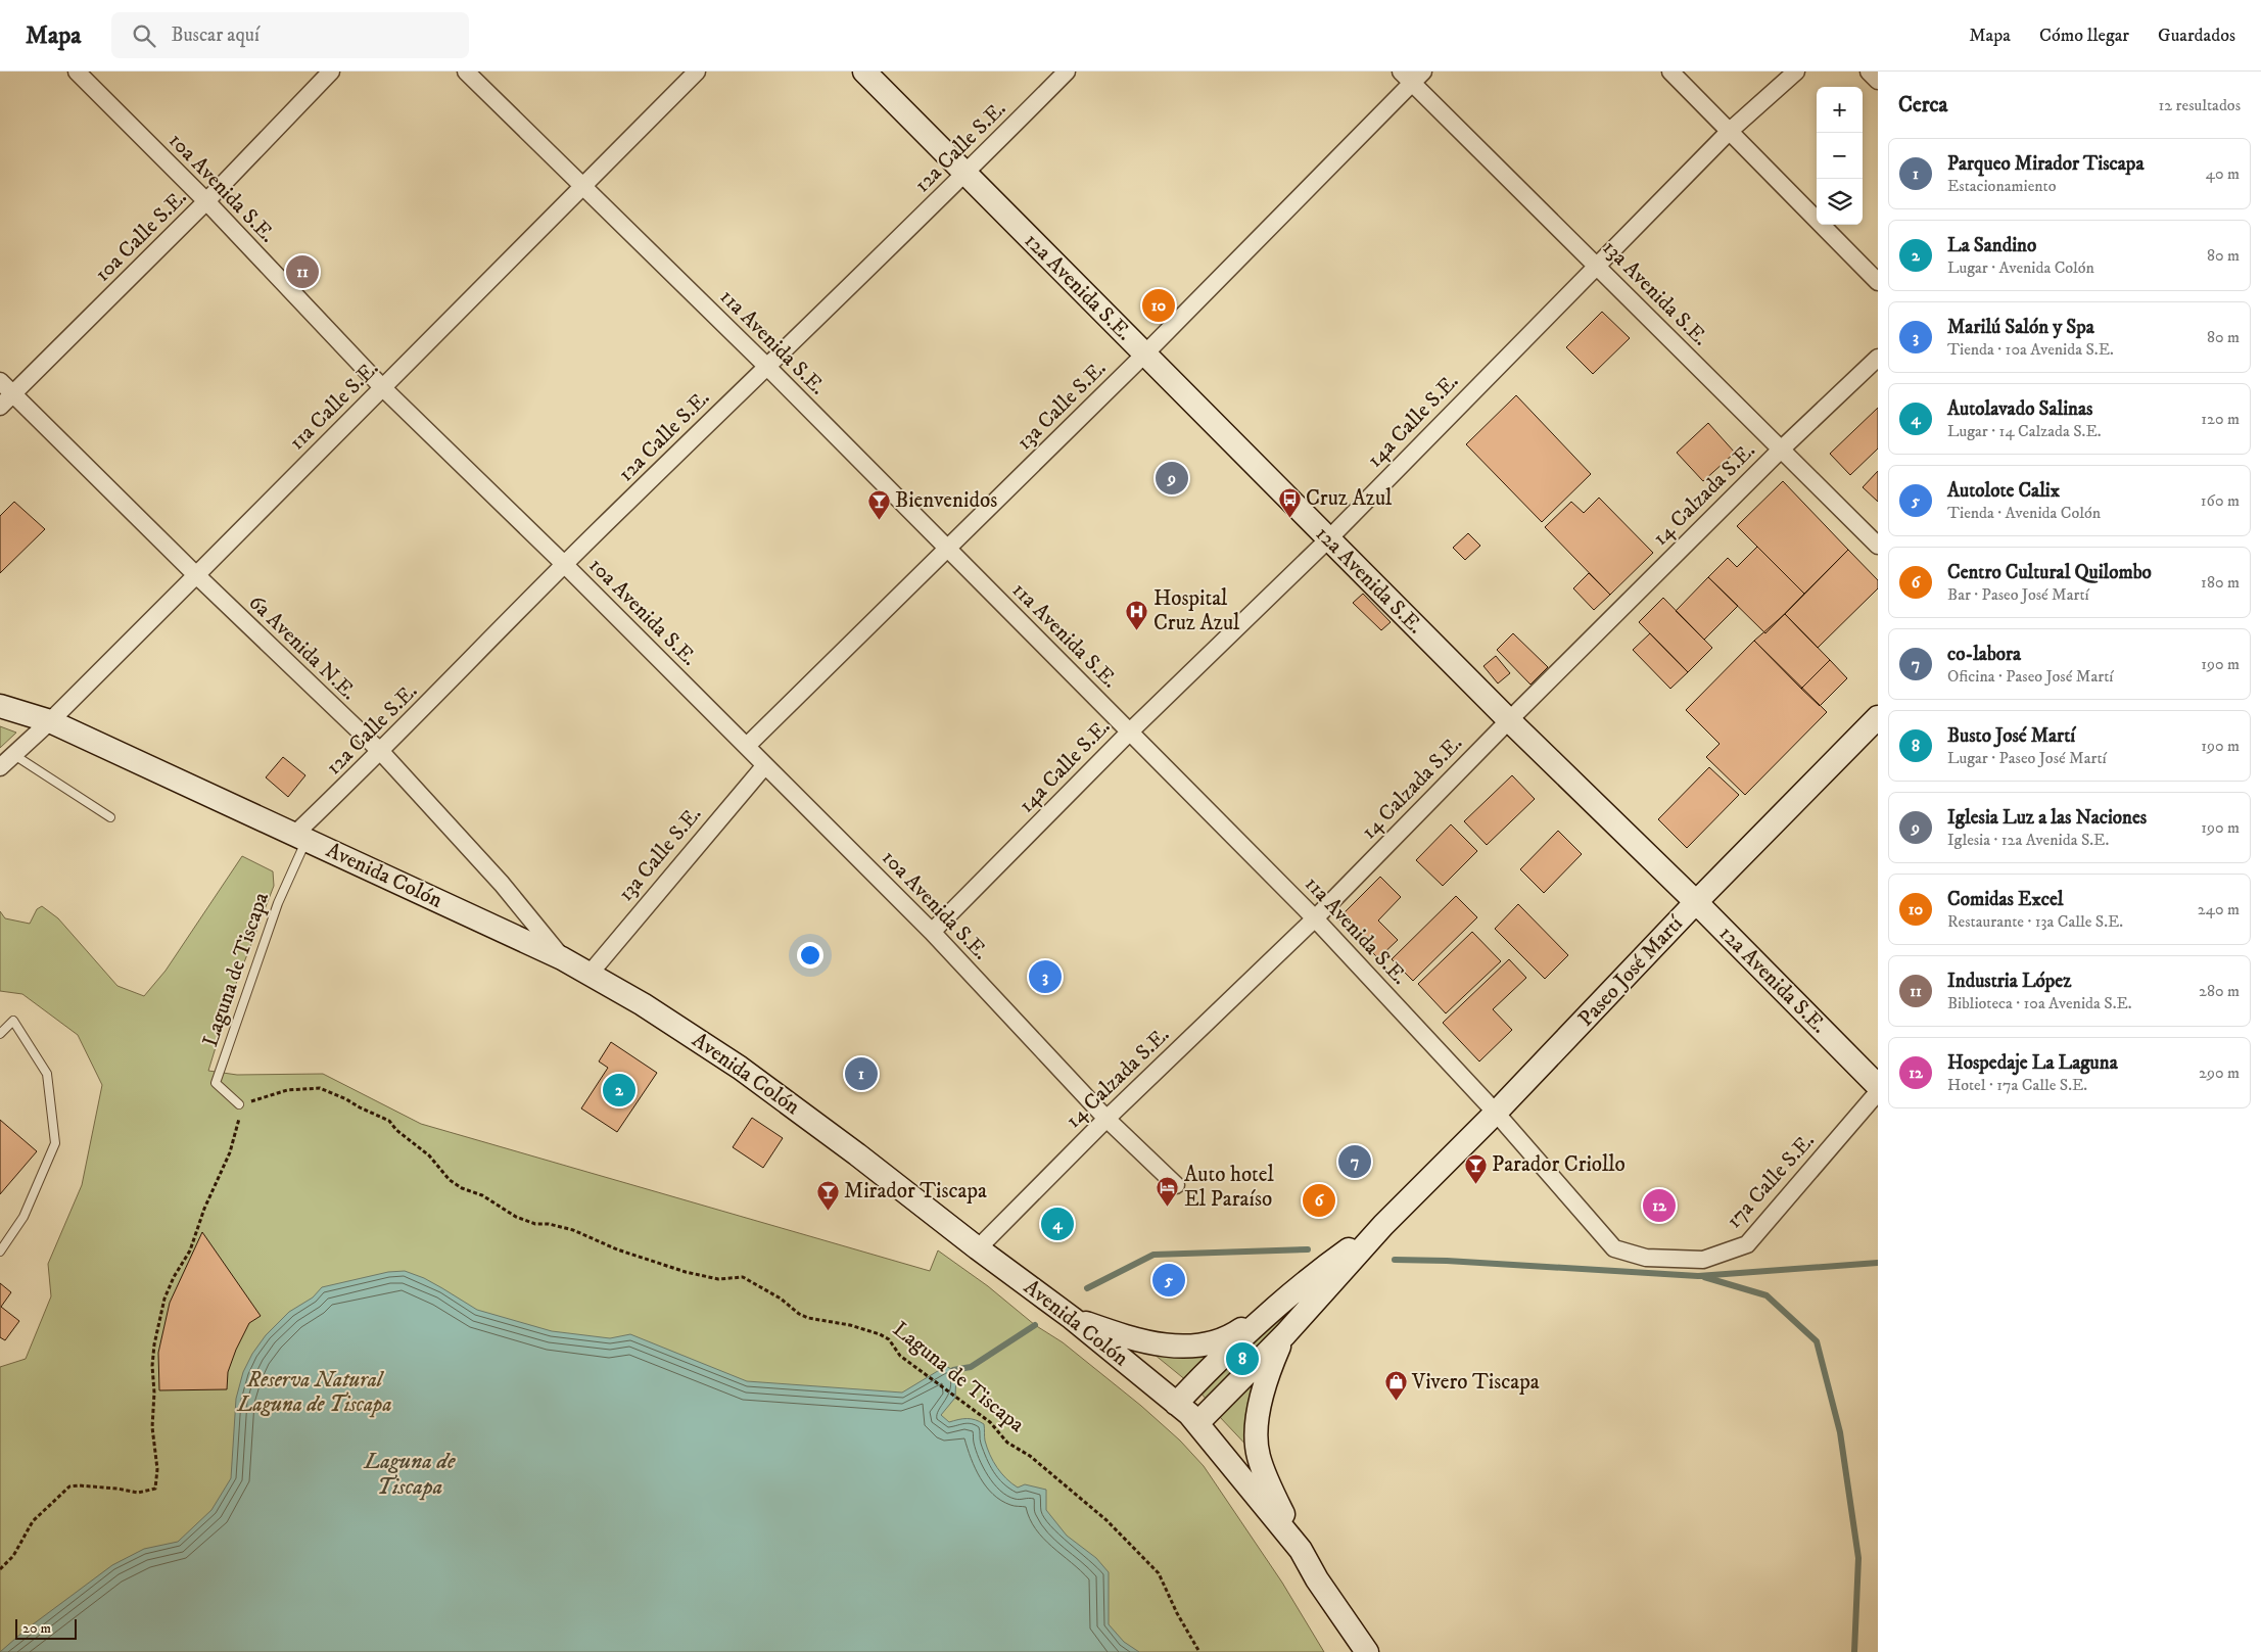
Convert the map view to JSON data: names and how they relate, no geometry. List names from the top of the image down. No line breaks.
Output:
{"streets":{"main road":["12a Avenida S.E.","Avenida Colón","Paseo José Martí"],"street":["12a Calle S.E.","10a Avenida S.E.","10a Calle S.E.","13a Avenida S.E.","11a Avenida S.E.","11a Calle S.E.","13a Calle S.E.","14a Calle S.E.","14 Calzada S.E.","6a Avenida N.E.","17a Calle S.E."],"lane":["Laguna de Tiscapa"]},"crossings":[["12a Calle S.E.","10a Avenida S.E."],["12a Calle S.E.","12a Avenida S.E."],["12a Calle S.E.","11a Avenida S.E."],["12a Calle S.E.","6a Avenida N.E."],["12a Calle S.E.","Avenida Colón"],["12a Calle S.E.","Laguna de Tiscapa"],["10a Avenida S.E.","10a Calle S.E."],["10a Avenida S.E.","11a Calle S.E."],["10a Avenida S.E.","13a Calle S.E."],["10a Avenida S.E.","14a Calle S.E."],["10a Avenida S.E.","14 Calzada S.E."],["10a Calle S.E.","6a Avenida N.E."],["12a Avenida S.E.","13a Calle S.E."],["12a Avenida S.E.","14a Calle S.E."],["12a Avenida S.E.","14 Calzada S.E."],["12a Avenida S.E.","Paseo José Martí"],["13a Avenida S.E.","13a Calle S.E."],["13a Avenida S.E.","14a Calle S.E."],["13a Avenida S.E.","14 Calzada S.E."],["11a Avenida S.E.","11a Calle S.E."],["11a Avenida S.E.","13a Calle S.E."],["11a Avenida S.E.","14a Calle S.E."],["11a Avenida S.E.","14 Calzada S.E."],["11a Avenida S.E.","Paseo José Martí"],["11a Avenida S.E.","17a Calle S.E."],["11a Calle S.E.","6a Avenida N.E."],["11a Calle S.E.","Avenida Colón"],["13a Calle S.E.","Avenida Colón"],["14 Calzada S.E.","Avenida Colón"],["6a Avenida N.E.","Avenida Colón"],["Avenida Colón","Laguna de Tiscapa"],["Avenida Colón","Paseo José Martí"]],"water":["Laguna de Tiscapa"],"parks":["Reserva Natural Laguna de Tiscapa"],"places":{"bus stop":["Cruz Azul"],"bar":["Bienvenidos","Parador Criollo","Mirador Tiscapa"],"hospital":["Hospital Cruz Azul"],"hotel":["Auto hotel El Paraíso"],"shop":["Vivero Tiscapa"]},"scale_bar":"20 m","page":{"header":"Mapa","search":"Buscar aquí","nav":["Mapa","Cómo llegar","Guardados"],"heading":["Cerca","12 resultados"],"map_buttons":["+","−"],"list":[{"mark":"1","name":"Parqueo Mirador Tiscapa","note":"Estacionamiento","value":"40 m"},{"mark":"2","name":"La Sandino","note":"Lugar · Avenida Colón","value":"80 m"},{"mark":"3","name":"Marilú Salón y Spa","note":"Tienda · 10a Avenida S.E.","value":"80 m"},{"mark":"4","name":"Autolavado Salinas","note":"Lugar · 14 Calzada S.E.","value":"120 m"},{"mark":"5","name":"Autolote Calix","note":"Tienda · Avenida Colón","value":"160 m"},{"mark":"6","name":"Centro Cultural Quilombo","note":"Bar · Paseo José Martí","value":"180 m"},{"mark":"7","name":"co-labora","note":"Oficina · Paseo José Martí","value":"190 m"},{"mark":"8","name":"Busto José Martí","note":"Lugar · Paseo José Martí","value":"190 m"},{"mark":"9","name":"Iglesia Luz a las Naciones","note":"Iglesia · 12a Avenida S.E.","value":"190 m"},{"mark":"10","name":"Comidas Excel","note":"Restaurante · 13a Calle S.E.","value":"240 m"},{"mark":"11","name":"Industria López","note":"Biblioteca · 10a Avenida S.E.","value":"280 m"},{"mark":"12","name":"Hospedaje La Laguna","note":"Hotel · 17a Calle S.E.","value":"290 m"}],"pins":["11","10","9","3","1","2","7","6","12","4","5","8"],"scale":"20 m"}}
